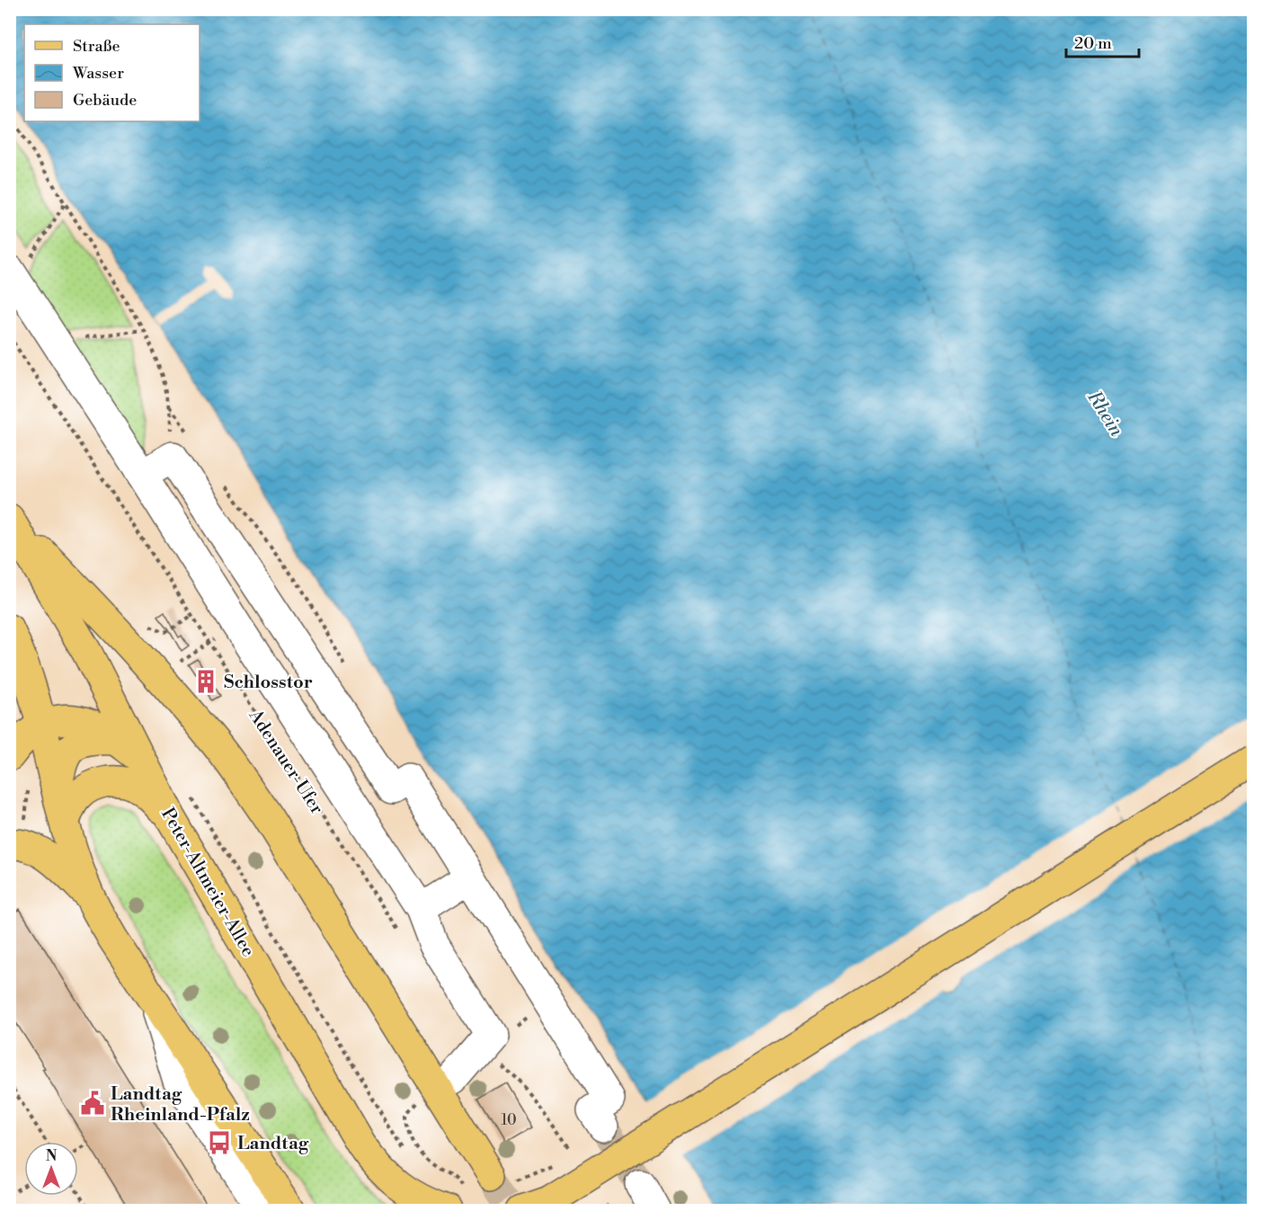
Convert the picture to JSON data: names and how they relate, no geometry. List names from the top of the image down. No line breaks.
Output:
{"streets":{"main road":["Peter-Altmeier-Allee"],"path":["Adenauer-Ufer"]},"water":["Rhein"],"places":{"building":["Schlosstor"],"public building":["Landtag Rheinland-Pfalz"],"bus stop":["Landtag"]},"house_numbers":["10"],"legend":["Straße","Wasser","Gebäude"],"scale_bar":"20 m","north":"top"}
